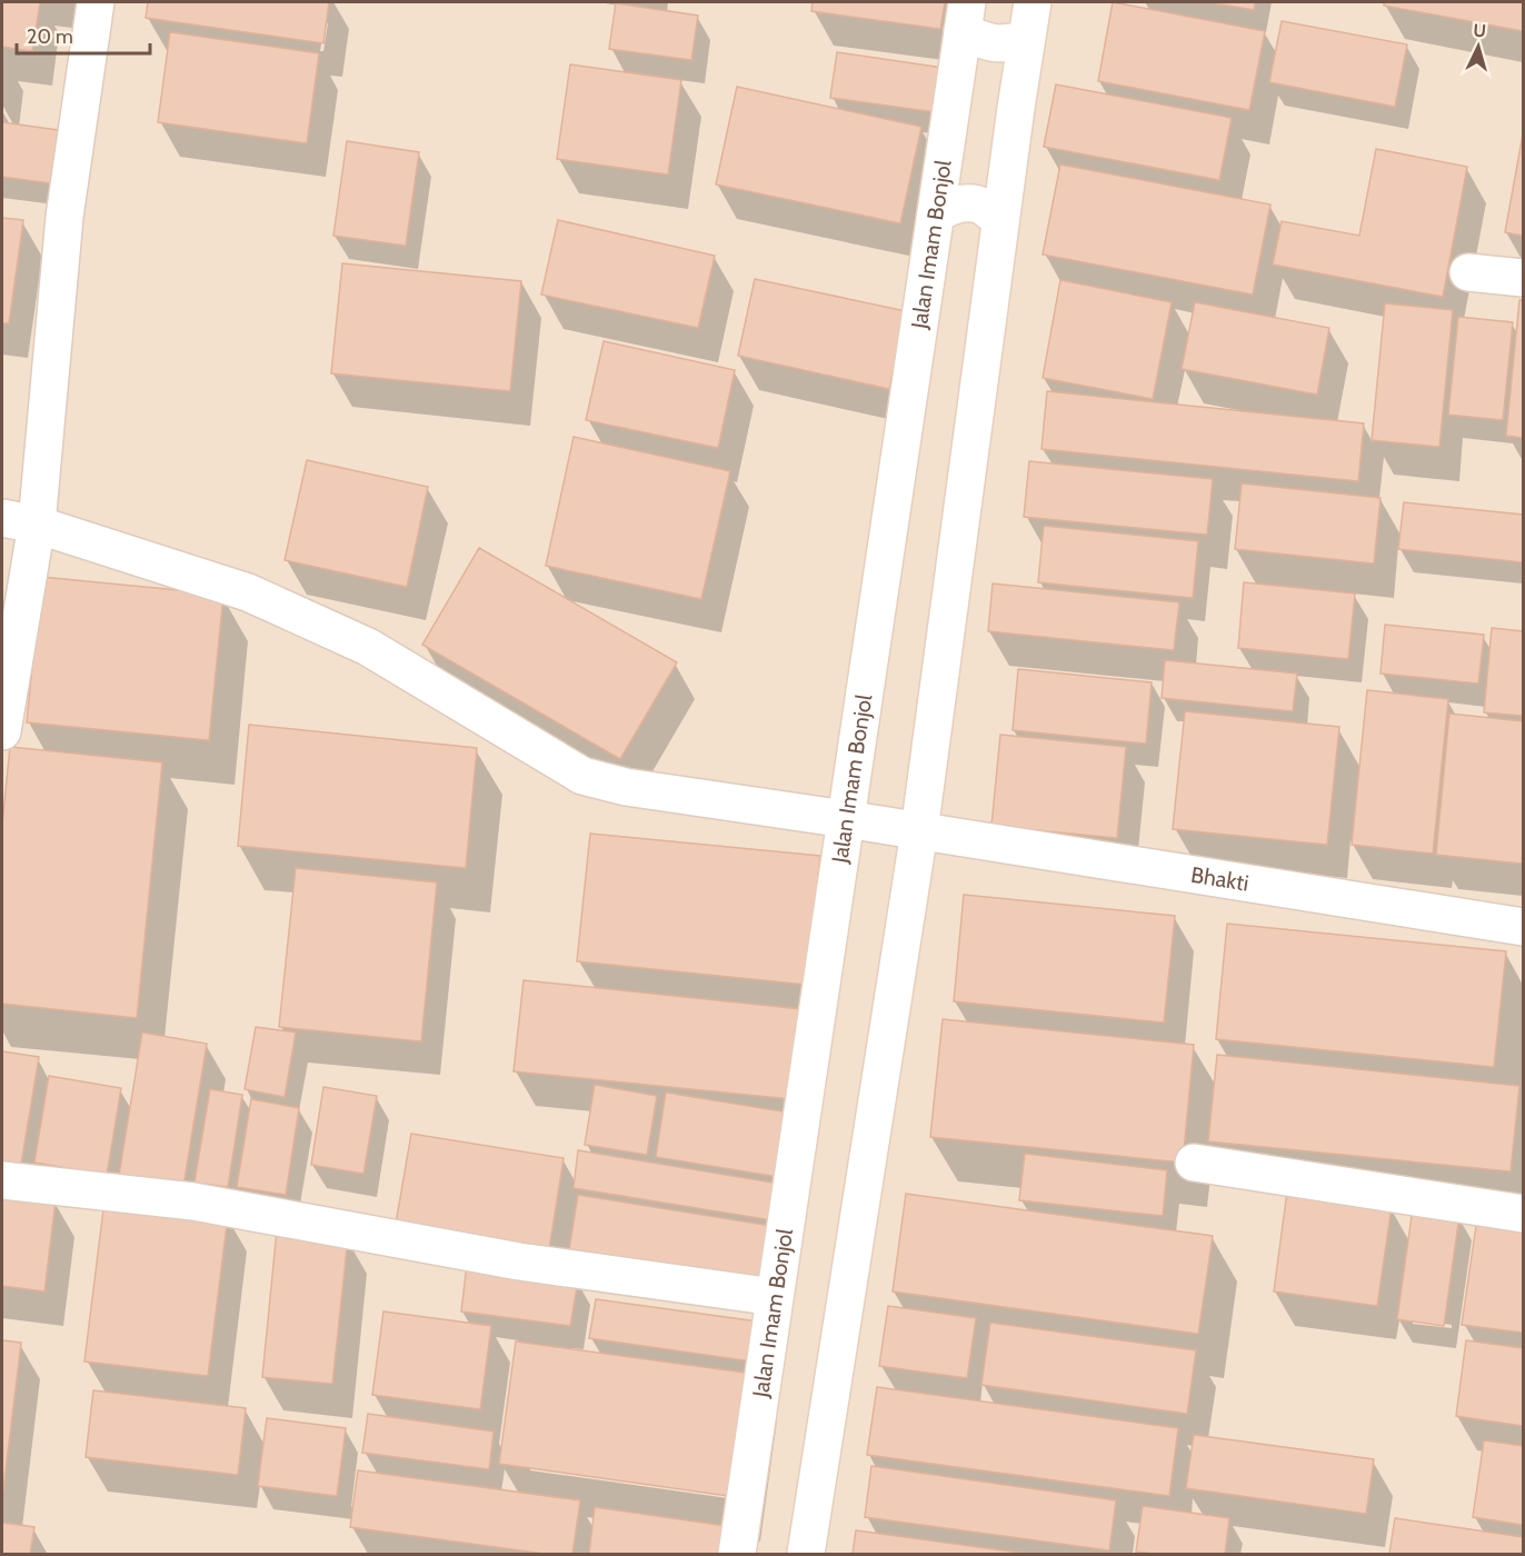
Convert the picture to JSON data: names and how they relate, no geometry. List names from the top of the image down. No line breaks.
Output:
{"streets":{"street":["Jalan Imam Bonjol","Bhakti"]},"crossings":[["Jalan Imam Bonjol","Bhakti"]],"scale_bar":"20 m","north":"top"}
